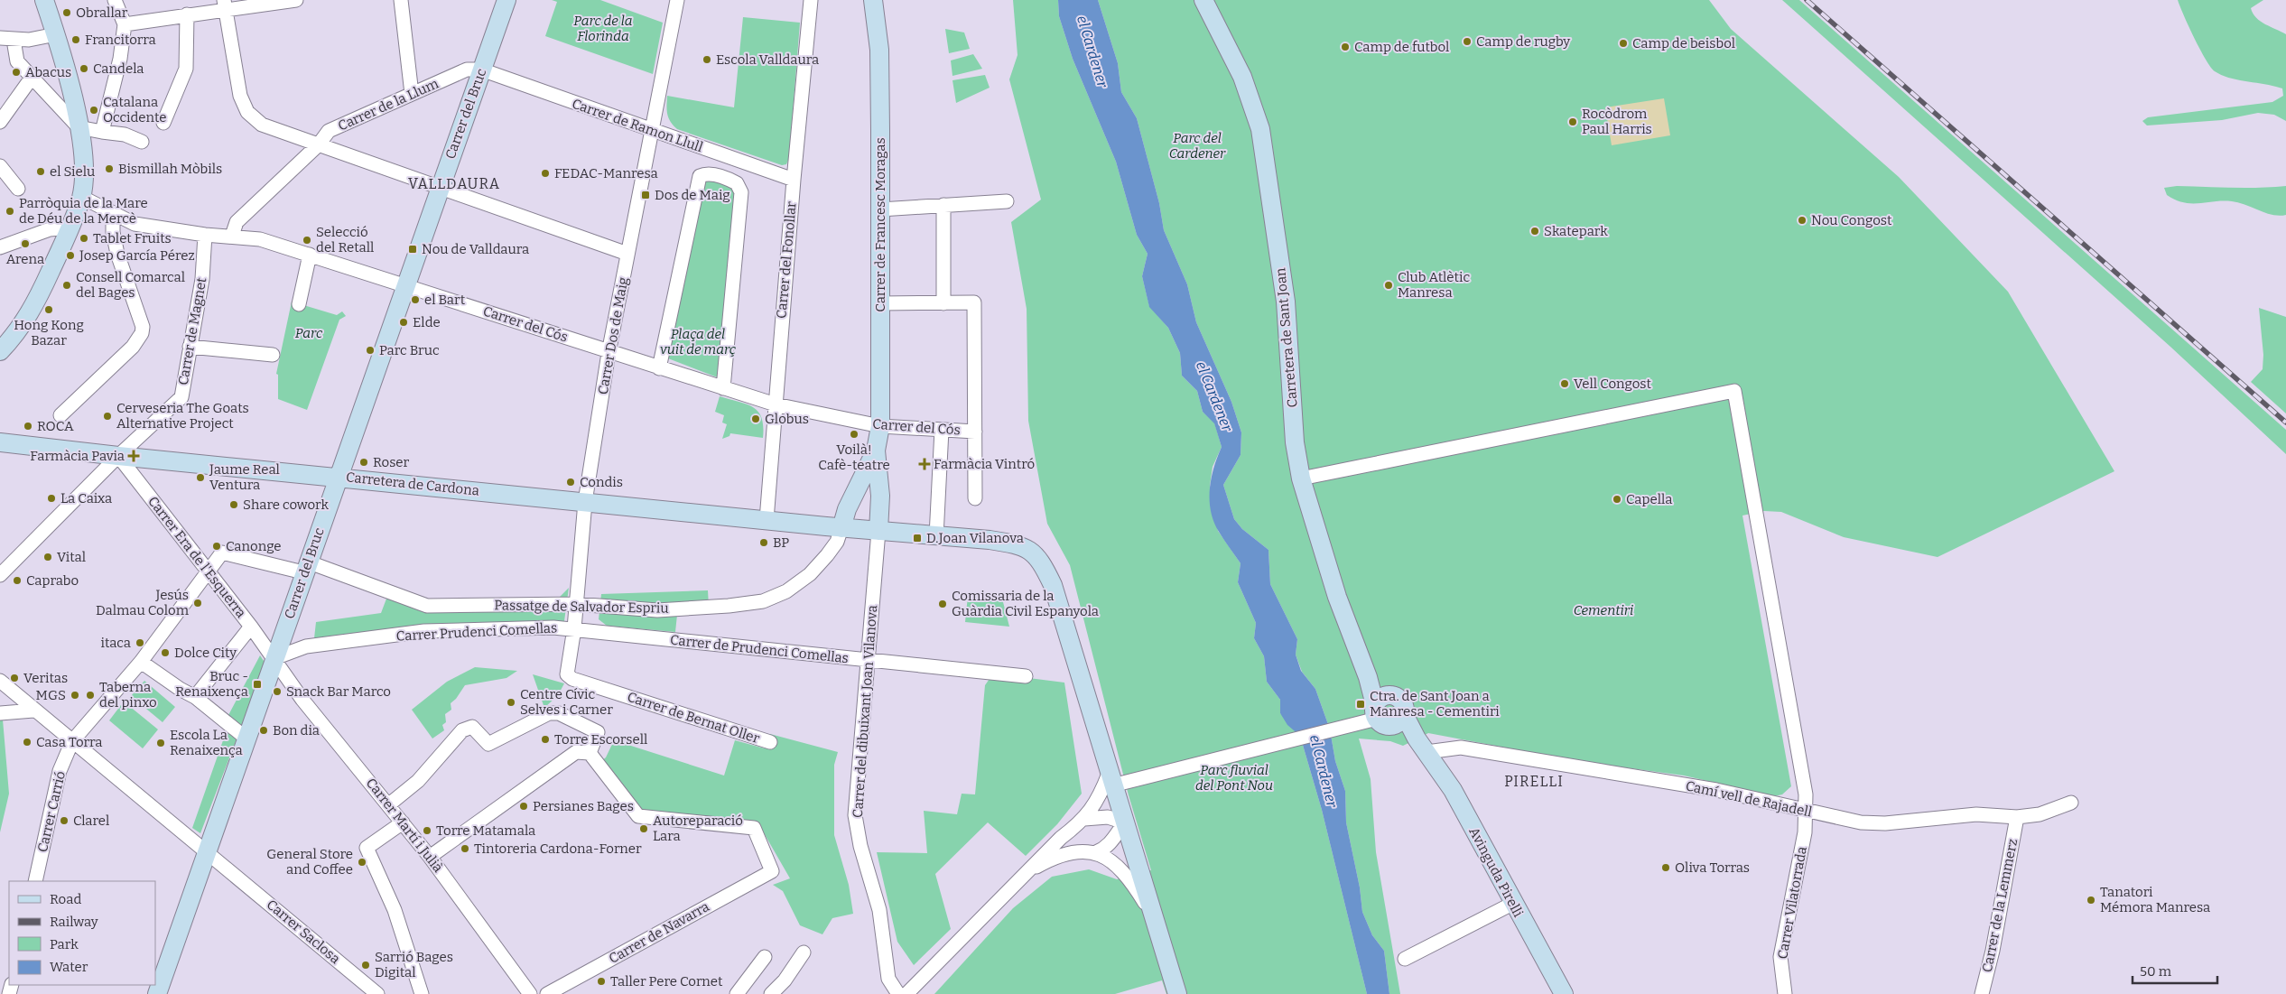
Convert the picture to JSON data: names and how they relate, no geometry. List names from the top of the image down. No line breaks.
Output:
{"streets":{"street":["Carrer de la Llum","Carrer del Bruc","Carrer de Ramon Llull","Carrer de Francesc Moragas","Carrer del Fonollar","Carrer del Cós","Carrer de Magnet","Carrer Dos de Maig","Carretera de Sant Joan","Carretera de Cardona","Carrer Era de l'Esquerra","Passatge de Salvador Espriu","Carrer Prudenci Comellas","Carrer de Prudenci Comellas","Carrer del dibuixant Joan Vilanova","Carrer de Bernat Oller","Camí vell de Rajadell","Carrer Carrió","Carrer Martí i Julià","Avinguda Pirelli","Carrer Vilatorrada","Carrer de la Lemmerz","Carrer Saclosa","Carrer de Navarra"]},"crossings":[["Carrer de la Llum","Carrer del Bruc"],["Carrer de la Llum","Carrer de Ramon Llull"],["Carrer de la Llum","Carrer del Cós"],["Carrer del Bruc","Carrer de Ramon Llull"],["Carrer del Bruc","Carrer del Cós"],["Carrer del Bruc","Carretera de Cardona"],["Carrer del Bruc","Carrer Era de l'Esquerra"],["Carrer del Bruc","Passatge de Salvador Espriu"],["Carrer del Bruc","Carrer Prudenci Comellas"],["Carrer del Bruc","Carrer Carrió"],["Carrer del Bruc","Carrer Martí i Julià"],["Carrer del Bruc","Carrer Saclosa"],["Carrer de Ramon Llull","Carrer del Fonollar"],["Carrer de Ramon Llull","Carrer Dos de Maig"],["Carrer de Francesc Moragas","Carrer del Cós"],["Carrer de Francesc Moragas","Carretera de Cardona"],["Carrer de Francesc Moragas","Passatge de Salvador Espriu"],["Carrer de Francesc Moragas","Carrer del dibuixant Joan Vilanova"],["Carrer del Fonollar","Carrer del Cós"],["Carrer del Fonollar","Carretera de Cardona"],["Carrer del Cós","Carrer de Magnet"],["Carrer del Cós","Carrer Dos de Maig"],["Carrer de Magnet","Carretera de Cardona"],["Carrer de Magnet","Carrer Era de l'Esquerra"],["Carrer Dos de Maig","Carretera de Cardona"],["Carrer Dos de Maig","Passatge de Salvador Espriu"],["Carrer Dos de Maig","Carrer Prudenci Comellas"],["Carrer Dos de Maig","Carrer de Prudenci Comellas"],["Carrer Dos de Maig","Carrer de Bernat Oller"],["Carretera de Sant Joan","Avinguda Pirelli"],["Carretera de Sant Joan","Carrer Vilatorrada"],["Carretera de Cardona","Carrer Era de l'Esquerra"],["Carretera de Cardona","Passatge de Salvador Espriu"],["Carretera de Cardona","Carrer del dibuixant Joan Vilanova"],["Carrer Era de l'Esquerra","Carrer Prudenci Comellas"],["Carrer Era de l'Esquerra","Carrer Carrió"],["Carrer Era de l'Esquerra","Carrer Martí i Julià"],["Passatge de Salvador Espriu","Carrer Carrió"],["Carrer Prudenci Comellas","Carrer de Prudenci Comellas"],["Carrer Prudenci Comellas","Carrer Martí i Julià"],["Carrer de Prudenci Comellas","Carrer del dibuixant Joan Vilanova"],["Camí vell de Rajadell","Avinguda Pirelli"],["Camí vell de Rajadell","Carrer Vilatorrada"],["Camí vell de Rajadell","Carrer de la Lemmerz"]],"districts":["VALLDAURA","PIRELLI"],"water":["el Cardener"],"parks":["Parc de la Florinda","Parc del Cardener","Parc","Plaça del vuit de març","Cementiri","Parc fluvial del Pont Nou"],"places":{"other":["Obrallar","Francitorra","Camp de rugby","Camp de beisbol","Camp de futbol","Escola Valldaura","Candela","Abacus","Catalana Occidente","Rocòdrom Paul Harris","Bismillah Mòbils","el Sielu","FEDAC-Manresa","Parròquia de la Mare de Déu de la Mercè","Nou Congost","Skatepark","Tablet Fruits","Selecció del Retall","Arena","Josep García Pérez","Consell Comarcal del Bages","Club Atlètic Manresa","el Bart","Hong Kong Bazar","Elde","Parc Bruc","Vell Congost","Cerveseria The Goats Alternative Project","Globus","ROCA","Voilà! Cafè-teatre","Roser","Jaume Real Ventura","Condis","La Caixa","Capella","Share cowork","BP","Canonge","Vital","Caprabo","Jesús Dalmau Colom","Comissaria de la Guàrdia Civil Espanyola","itaca","Dolce City","Veritas","Snack Bar Marco","MGS","Taberna del pinxo","Centre Cívic Selves i Carner","Bon dia","Torre Escorsell","Casa Torra","Escola La Renaixença","Persianes Bages","Clarel","Autoreparació Lara","Torre Matamala","Tintoreria Cardona-Forner","General Store and Coffee","Oliva Torras","Tanatori Mémora Manresa","Sarrió Bages Digital","Taller Pere Cornet"],"transit":["Dos de Maig","Nou de Valldaura","D.Joan Vilanova","Bruc - Renaixença","Ctra. de Sant Joan a Manresa - Cementiri"],"health":["Farmàcia Pavia","Farmàcia Vintró"]},"legend":["Road","Railway","Park","Water"],"scale_bar":"50 m"}
